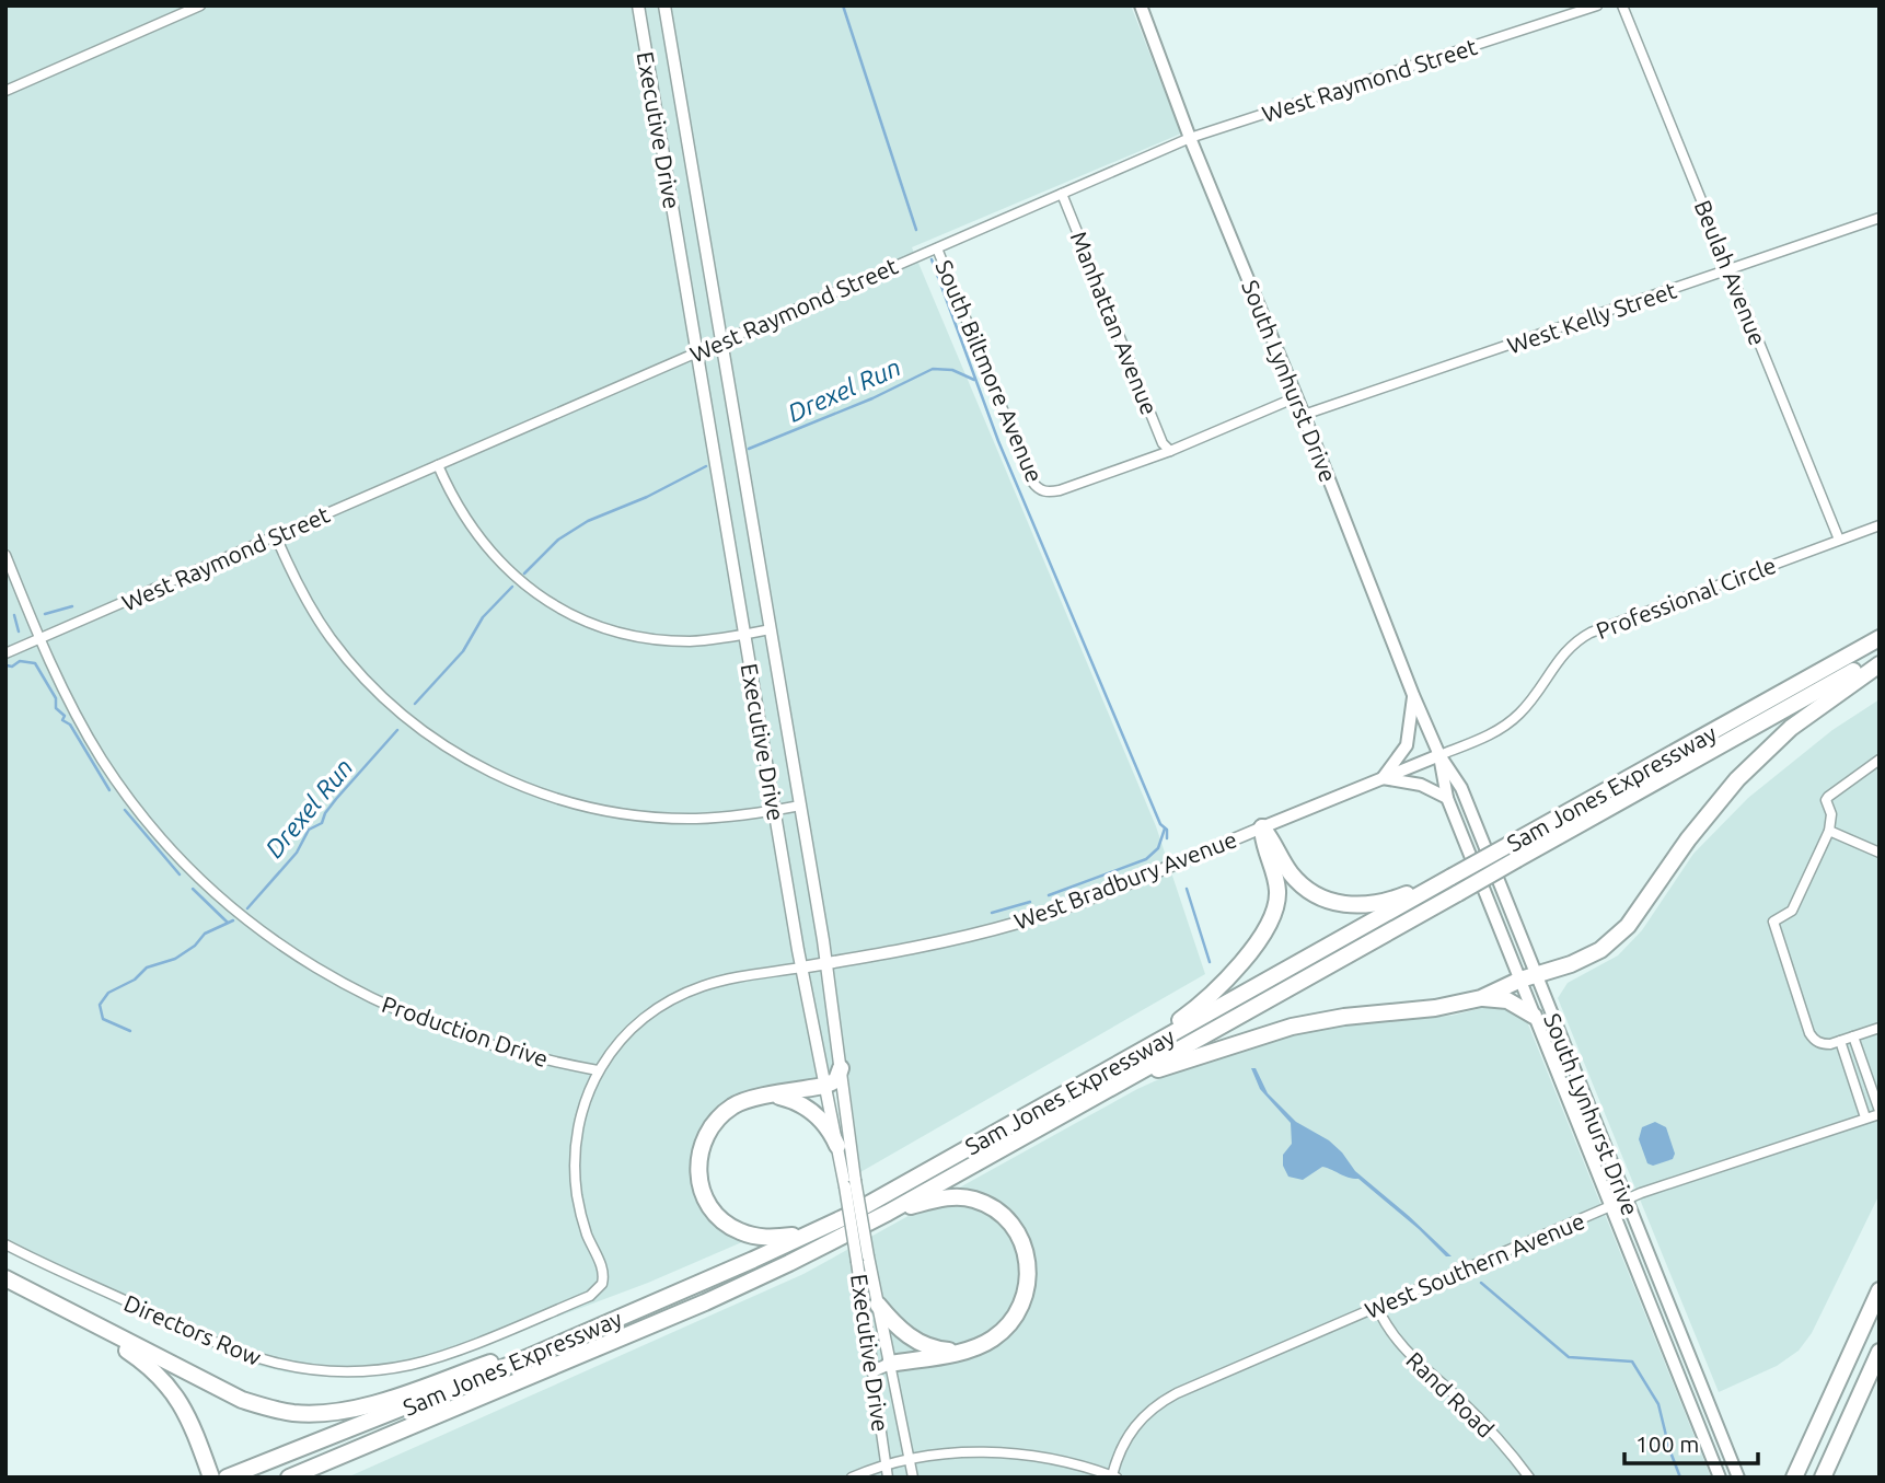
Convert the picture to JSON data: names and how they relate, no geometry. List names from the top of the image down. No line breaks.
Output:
{"streets":{"highway":["Sam Jones Expressway"],"main road":["South Lynhurst Drive","West Bradbury Avenue"],"street":["West Raymond Street","Executive Drive","Beulah Avenue","West Kelly Street","Manhattan Avenue","South Biltmore Avenue","Professional Circle","Production Drive","West Southern Avenue","Directors Row","Rand Road"]},"crossings":[["West Raymond Street","Executive Drive"],["West Raymond Street","Manhattan Avenue"],["West Raymond Street","South Biltmore Avenue"],["West Raymond Street","South Lynhurst Drive"],["West Raymond Street","Production Drive"],["Executive Drive","West Bradbury Avenue"],["Beulah Avenue","West Kelly Street"],["Beulah Avenue","Professional Circle"],["West Kelly Street","South Lynhurst Drive"],["Manhattan Avenue","South Biltmore Avenue"],["South Lynhurst Drive","Professional Circle"],["South Lynhurst Drive","West Bradbury Avenue"],["South Lynhurst Drive","West Southern Avenue"],["Professional Circle","West Bradbury Avenue"],["Production Drive","Directors Row"],["West Southern Avenue","Rand Road"]],"water":["Drexel Run"],"scale_bar":"100 m"}
